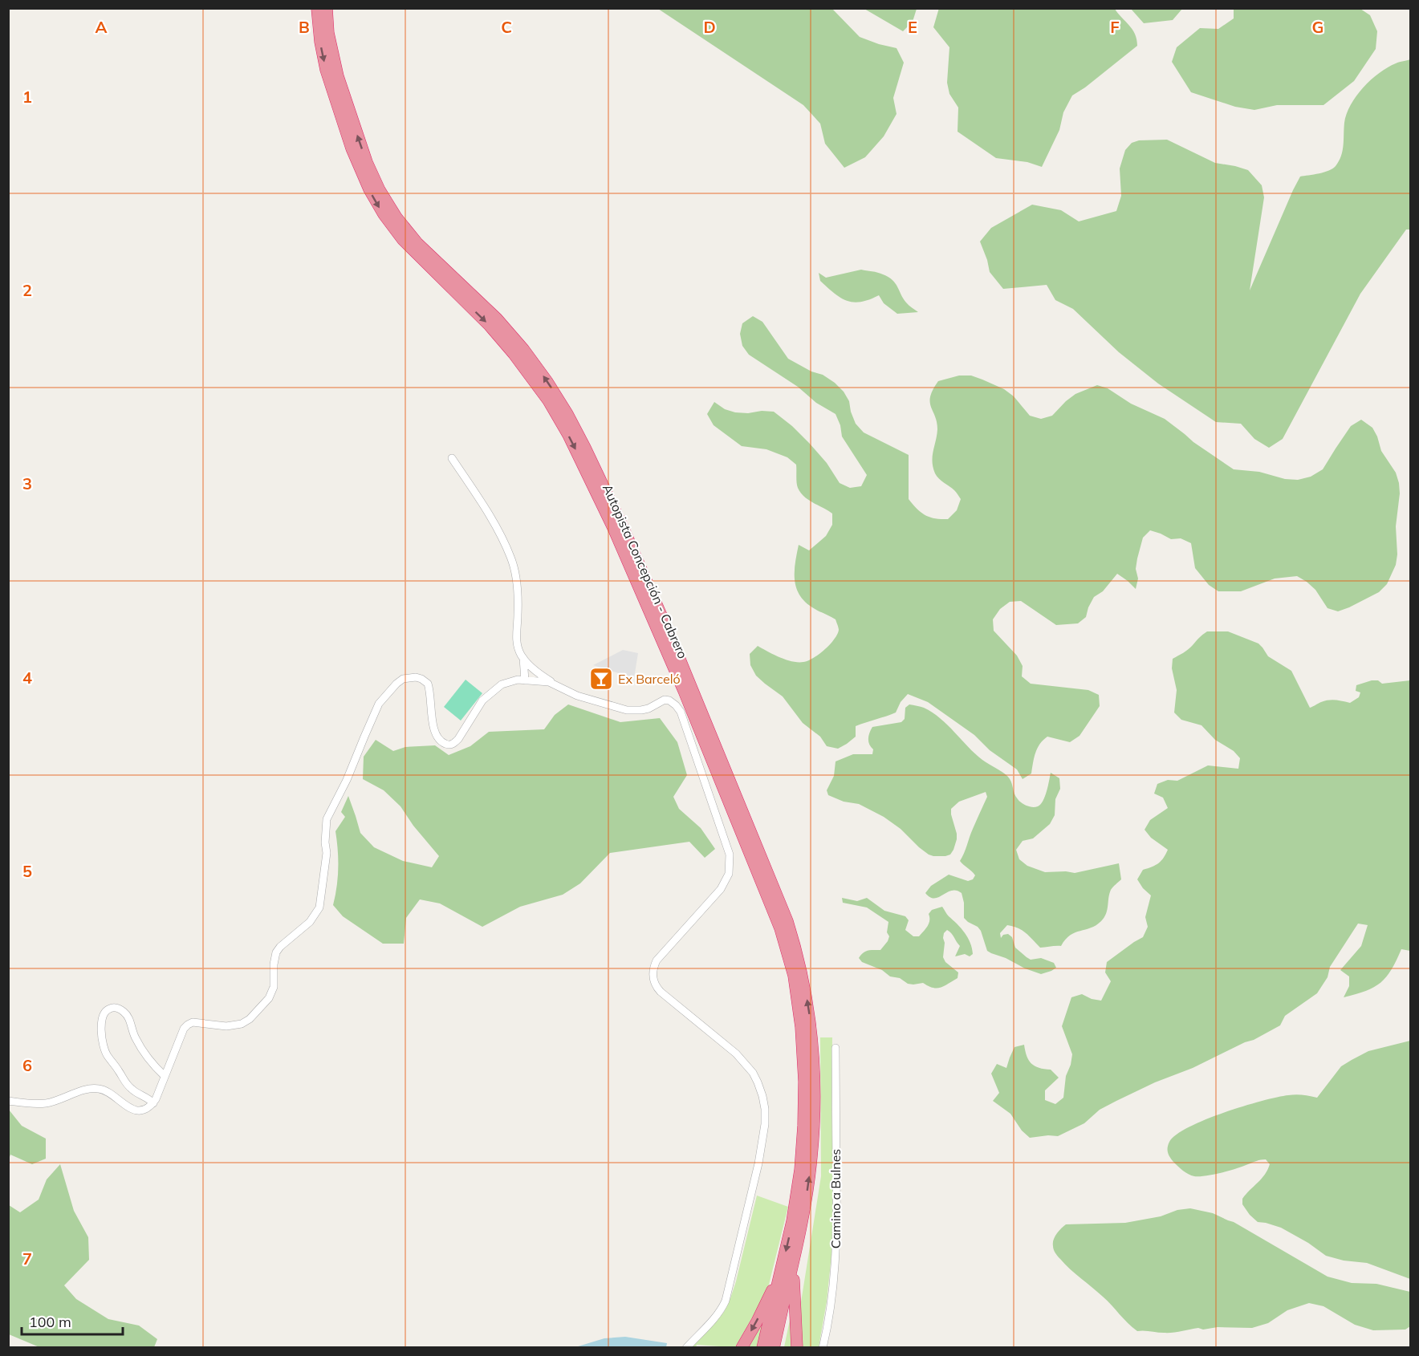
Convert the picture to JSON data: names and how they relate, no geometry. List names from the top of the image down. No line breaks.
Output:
{"streets":{"highway":["Autopista Concepción - Cabrero"],"street":["Camino a Bulnes"]},"places":{"bar":["Ex Barceló"]},"scale_bar":"100 m","grid":{"columns":["A","B","C","D","E","F","G"],"rows":["1","2","3","4","5","6","7"]}}
